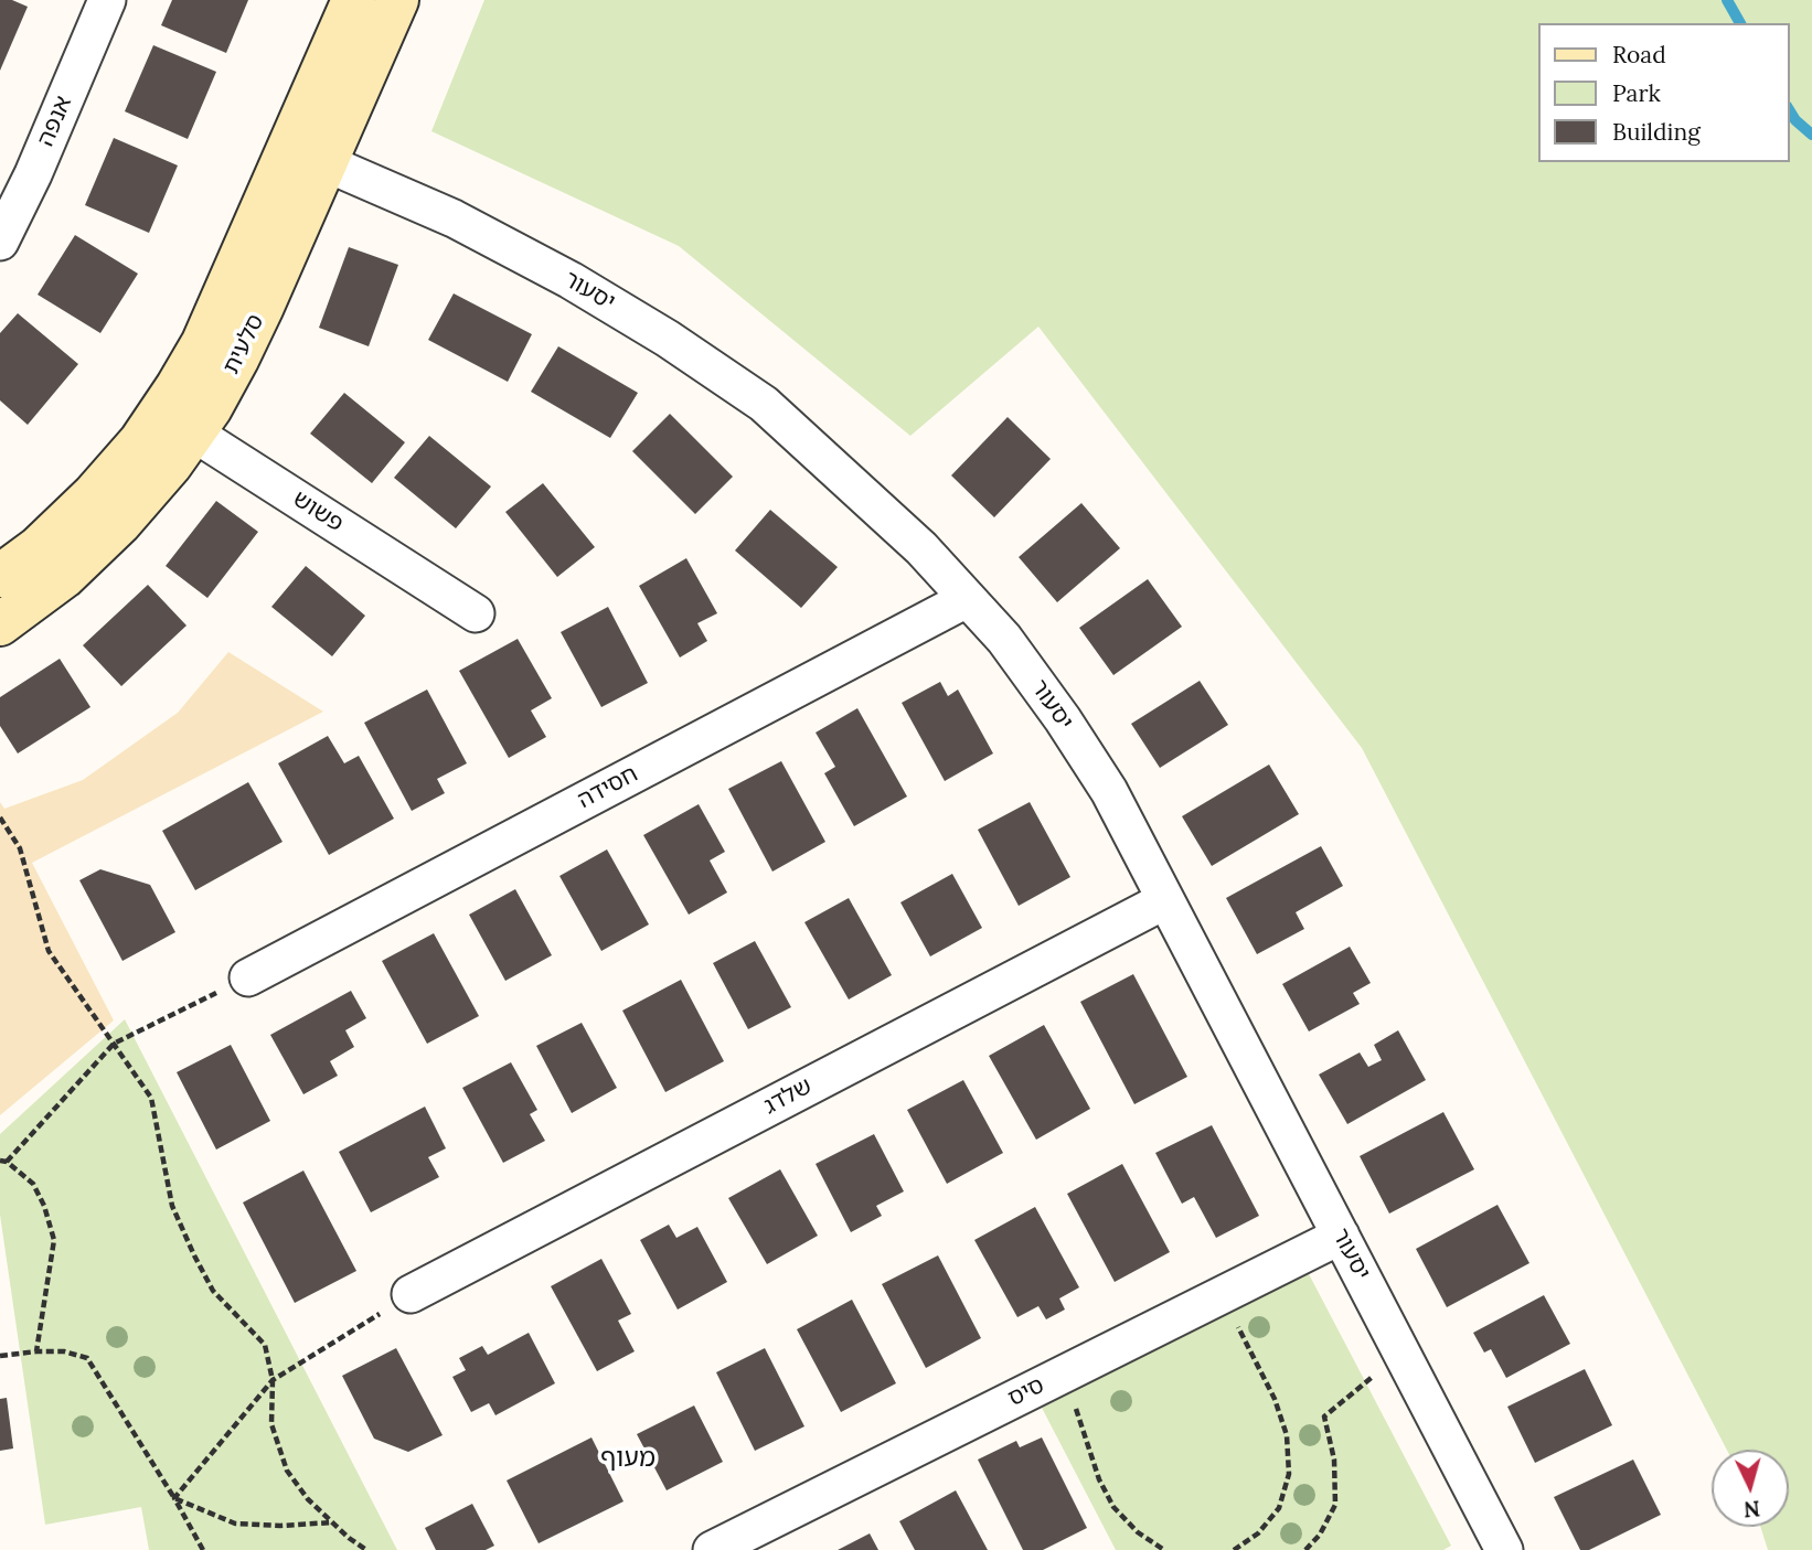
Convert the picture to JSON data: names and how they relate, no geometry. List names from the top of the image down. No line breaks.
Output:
{"streets":{"street":["אנפה","יסעור","סלעית","פשוש","חסידה","שלדג","סיס"]},"crossings":[["יסעור","סלעית"],["יסעור","חסידה"],["יסעור","שלדג"],["יסעור","סיס"],["סלעית","פשוש"]],"districts":["מעוף"],"legend":["Road","Park","Building"],"north":"bottom"}
